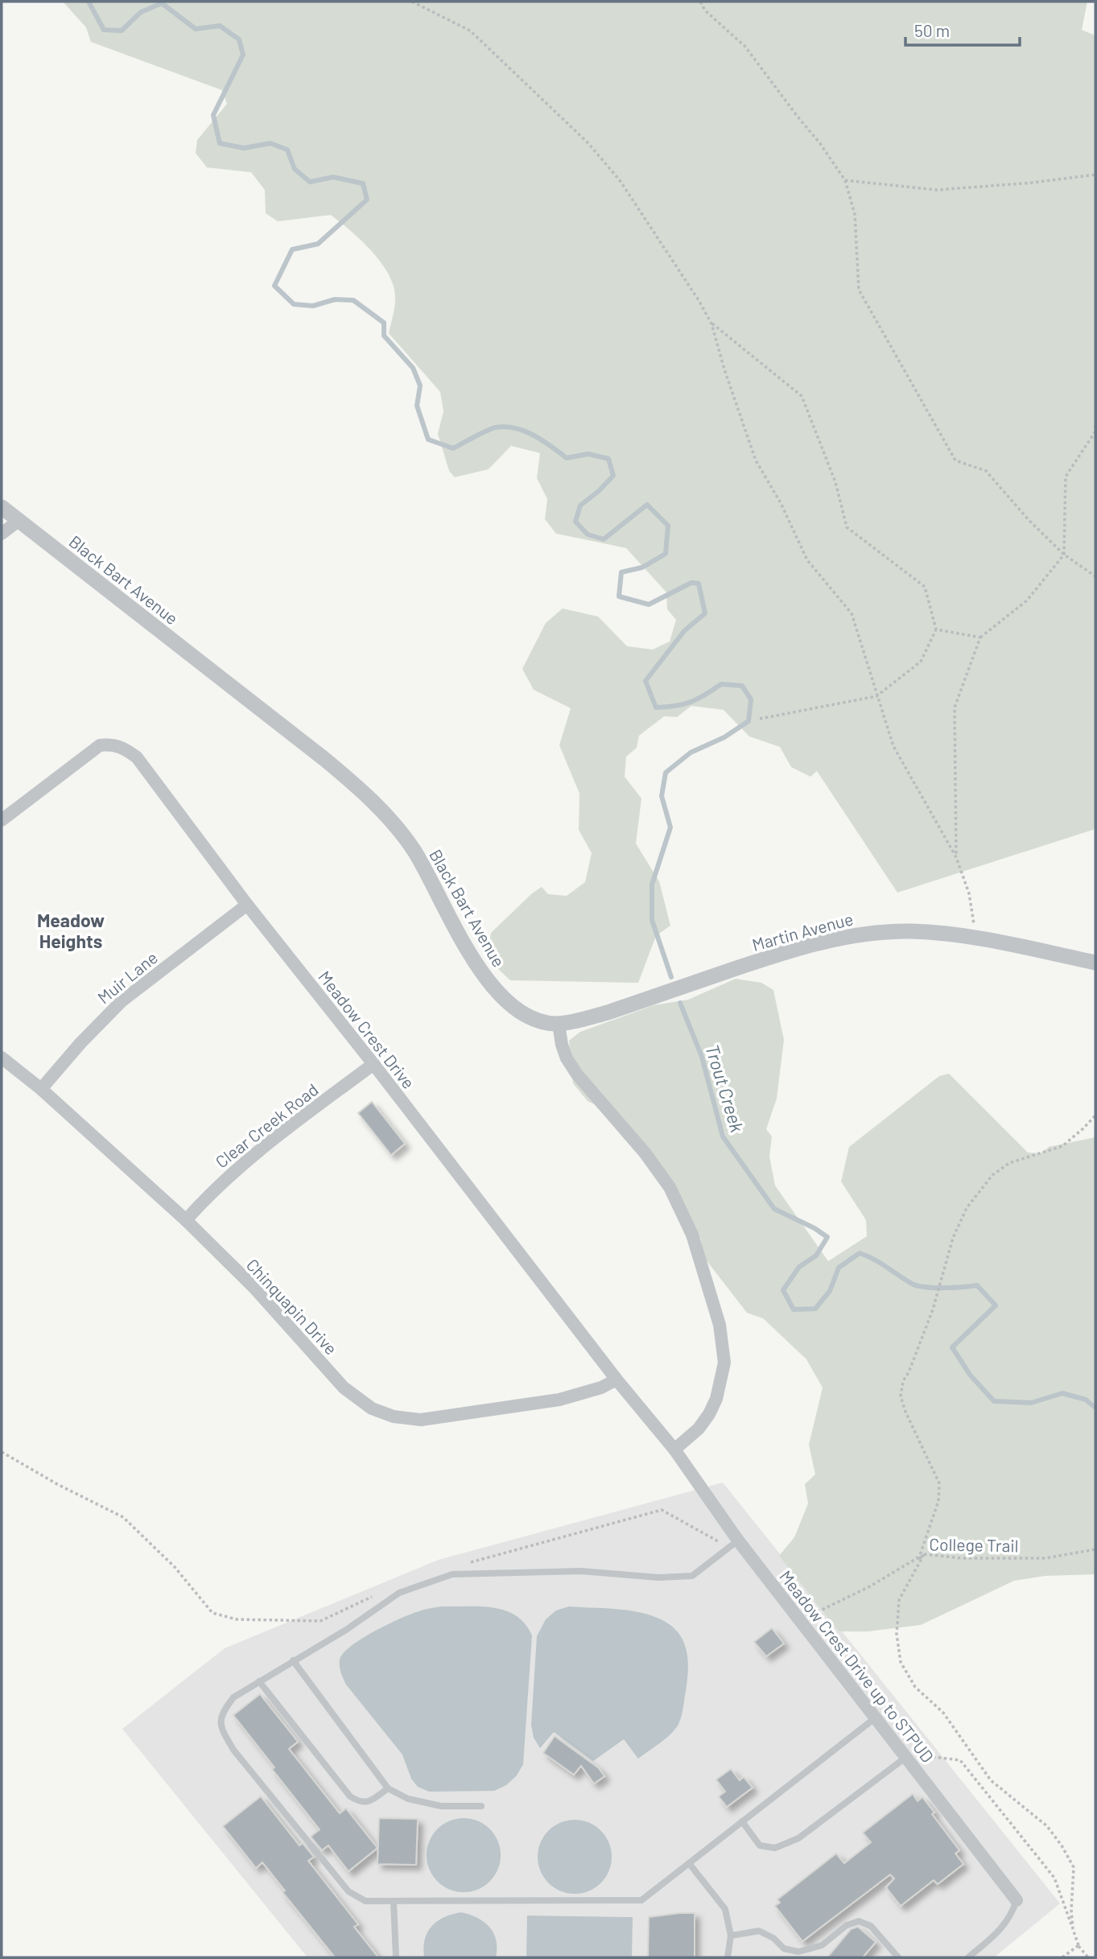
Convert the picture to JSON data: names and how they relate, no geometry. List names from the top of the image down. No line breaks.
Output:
{"streets":{"street":["Black Bart Avenue","Martin Avenue","Muir Lane","Meadow Crest Drive","Clear Creek Road","Chinquapin Drive","Meadow Crest Drive up to STPUD"],"path":["College Trail"]},"crossings":[["Black Bart Avenue","Martin Avenue"],["Muir Lane","Meadow Crest Drive"],["Muir Lane","Chinquapin Drive"],["Meadow Crest Drive","Clear Creek Road"],["Meadow Crest Drive","Chinquapin Drive"],["Meadow Crest Drive","Meadow Crest Drive up to STPUD"],["Clear Creek Road","Chinquapin Drive"],["College Trail","Meadow Crest Drive up to STPUD"]],"districts":["Meadow Heights"],"water":["Trout Creek"],"scale_bar":"50 m"}
